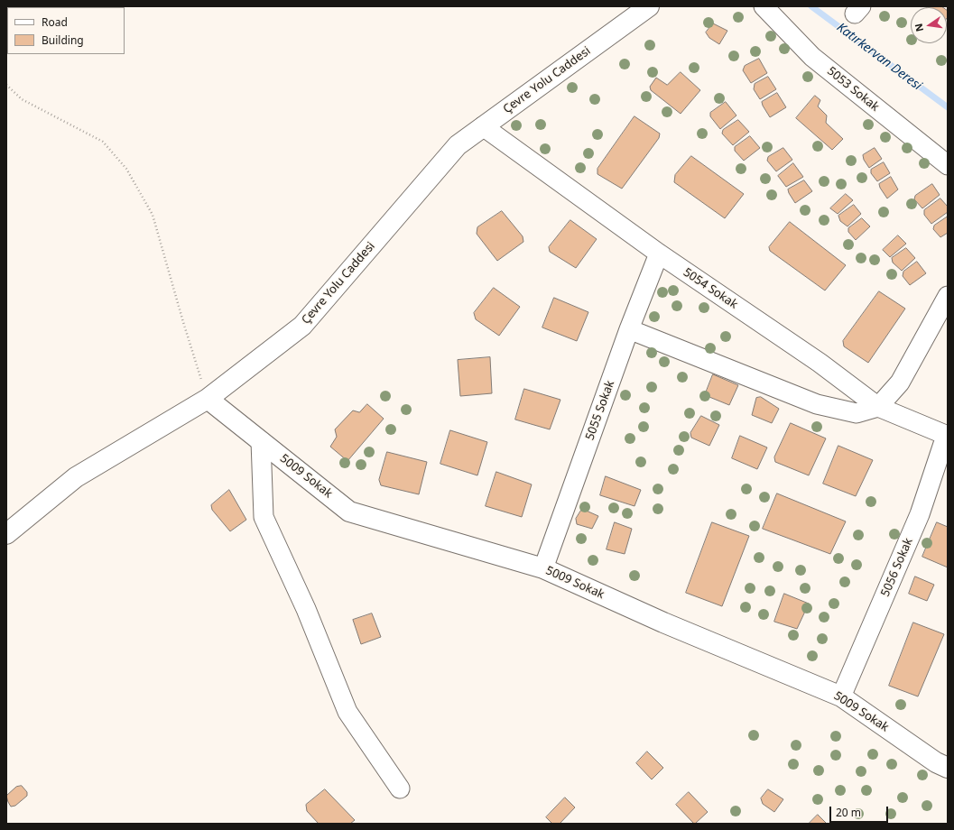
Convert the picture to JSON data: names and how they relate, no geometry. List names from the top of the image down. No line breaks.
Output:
{"streets":{"main road":["Çevre Yolu Caddesi","5009 Sokak"],"street":["5053 Sokak","5054 Sokak","5055 Sokak","5056 Sokak"]},"crossings":[["Çevre Yolu Caddesi","5054 Sokak"],["Çevre Yolu Caddesi","5009 Sokak"],["5054 Sokak","5055 Sokak"],["5054 Sokak","5056 Sokak"],["5055 Sokak","5009 Sokak"],["5009 Sokak","5056 Sokak"]],"water":["Katırkervan Deresi"],"legend":["Road","Building"],"scale_bar":"20 m","north":"left"}
